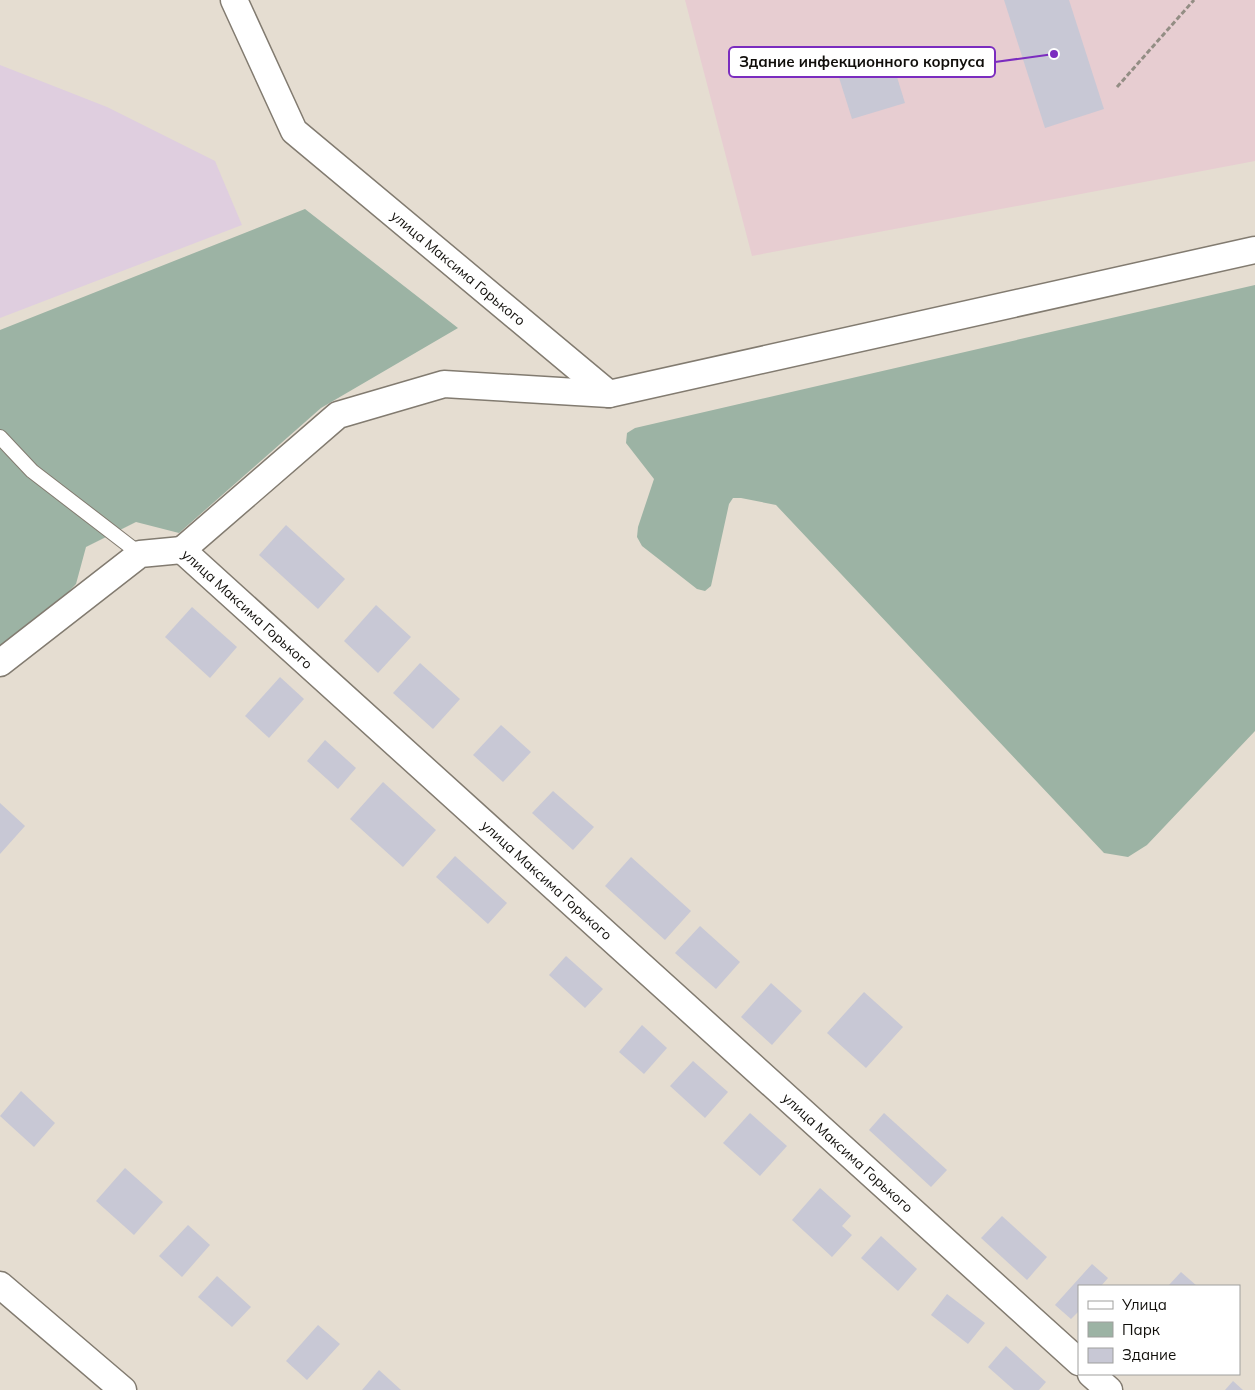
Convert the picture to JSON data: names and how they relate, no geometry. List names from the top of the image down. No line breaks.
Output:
{"streets":{"street":["улица Максима Горького"]},"places":["Здание инфекционного корпуса"],"legend":["Улица","Парк","Здание"]}
